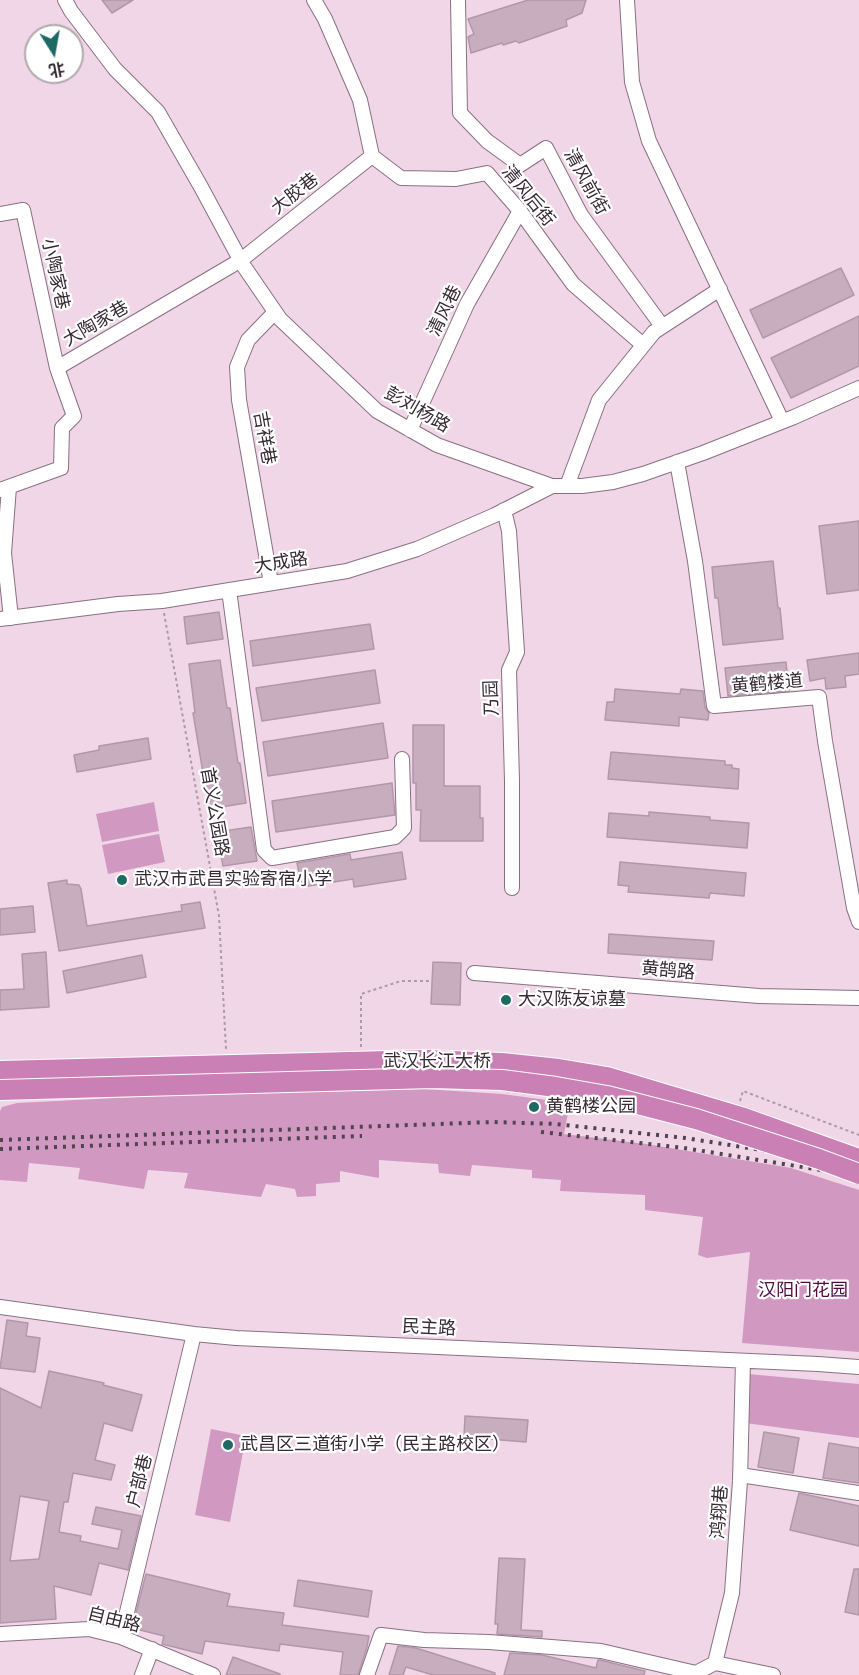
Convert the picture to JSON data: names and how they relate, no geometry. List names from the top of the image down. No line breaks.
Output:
{"streets":{"highway":["武汉长江大桥"],"street":["清风前街","大胶巷","清风后街","小陶家巷","清风巷","大陶家巷","彭刘杨路","吉祥巷","大成路","黄鹤楼道","乃园","黄鹄路","民主路","户部巷","鸿翔巷","自由路"],"path":["首义公园路"]},"crossings":[["大胶巷","清风后街"],["大胶巷","大陶家巷"],["大胶巷","彭刘杨路"],["清风后街","清风巷"],["小陶家巷","大陶家巷"],["清风巷","彭刘杨路"],["大陶家巷","彭刘杨路"],["彭刘杨路","吉祥巷"],["彭刘杨路","大成路"],["彭刘杨路","黄鹤楼道"],["吉祥巷","大成路"],["大成路","乃园"],["大成路","首义公园路"],["首义公园路","武汉长江大桥"],["民主路","户部巷"],["民主路","鸿翔巷"],["户部巷","自由路"]],"parks":["汉阳门花园"],"places":["武汉市武昌实验寄宿小学","大汉陈友谅墓","黄鹤楼公园","武昌区三道街小学（民主路校区）"],"north":"bottom"}
